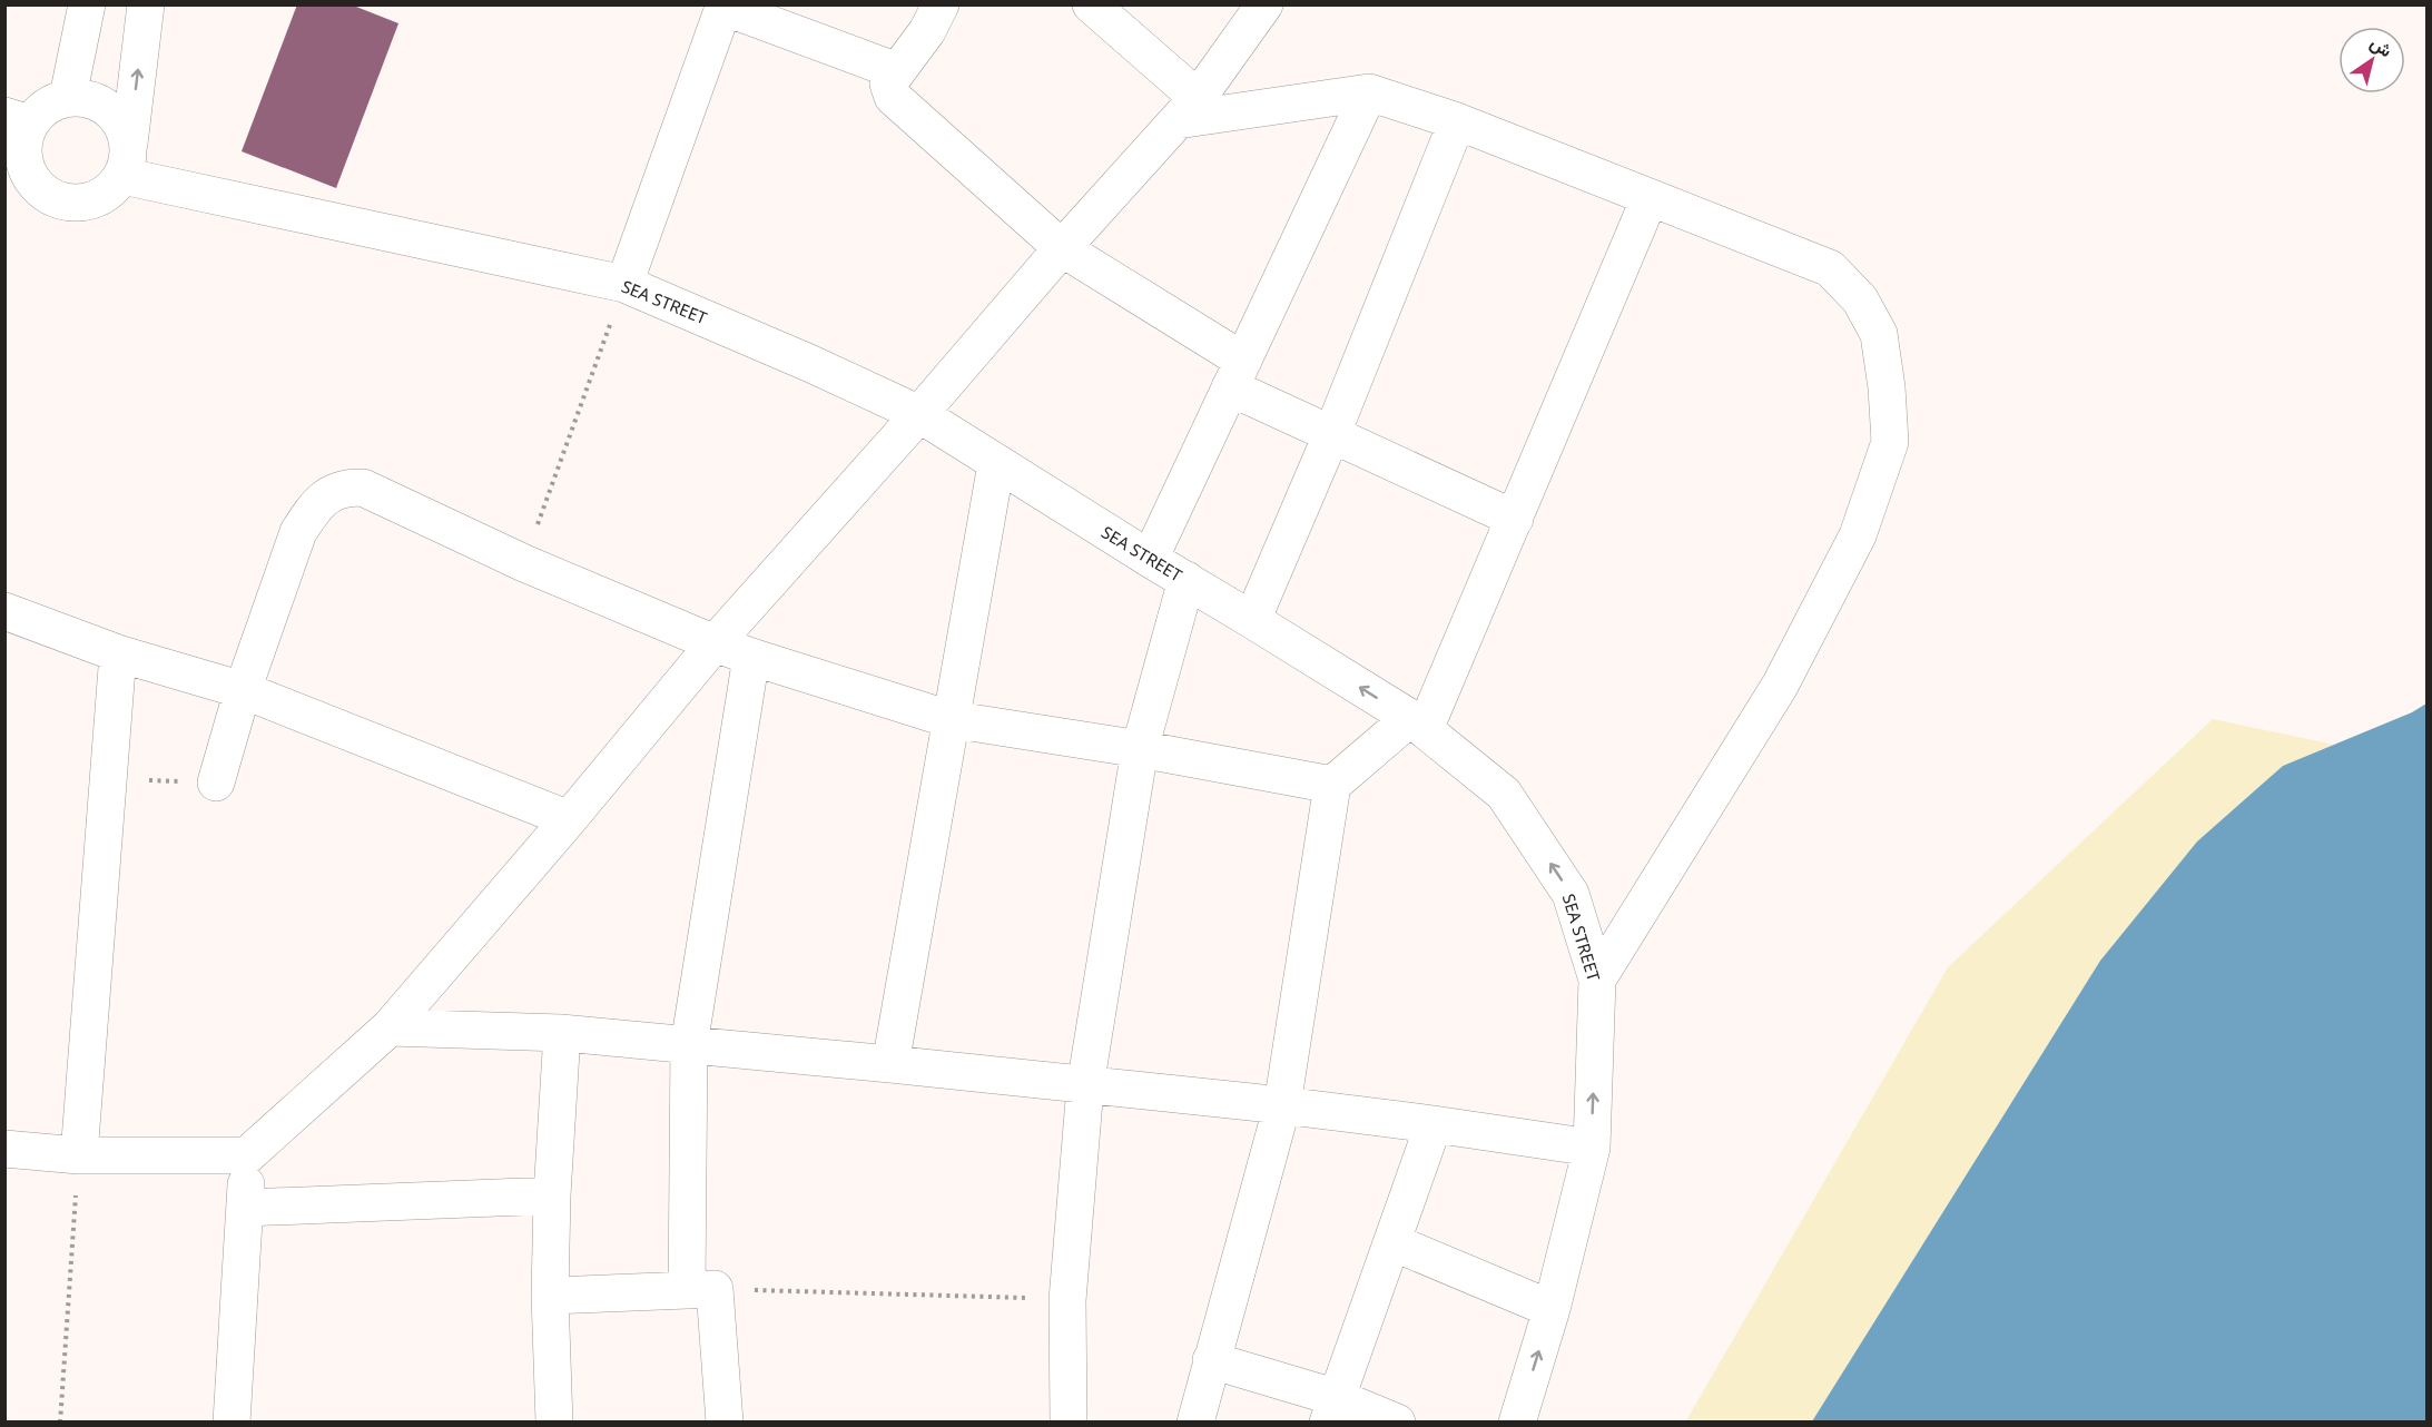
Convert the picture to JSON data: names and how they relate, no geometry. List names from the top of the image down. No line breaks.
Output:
{"streets":{"street":["SEA STREET"]},"north":"top right"}
